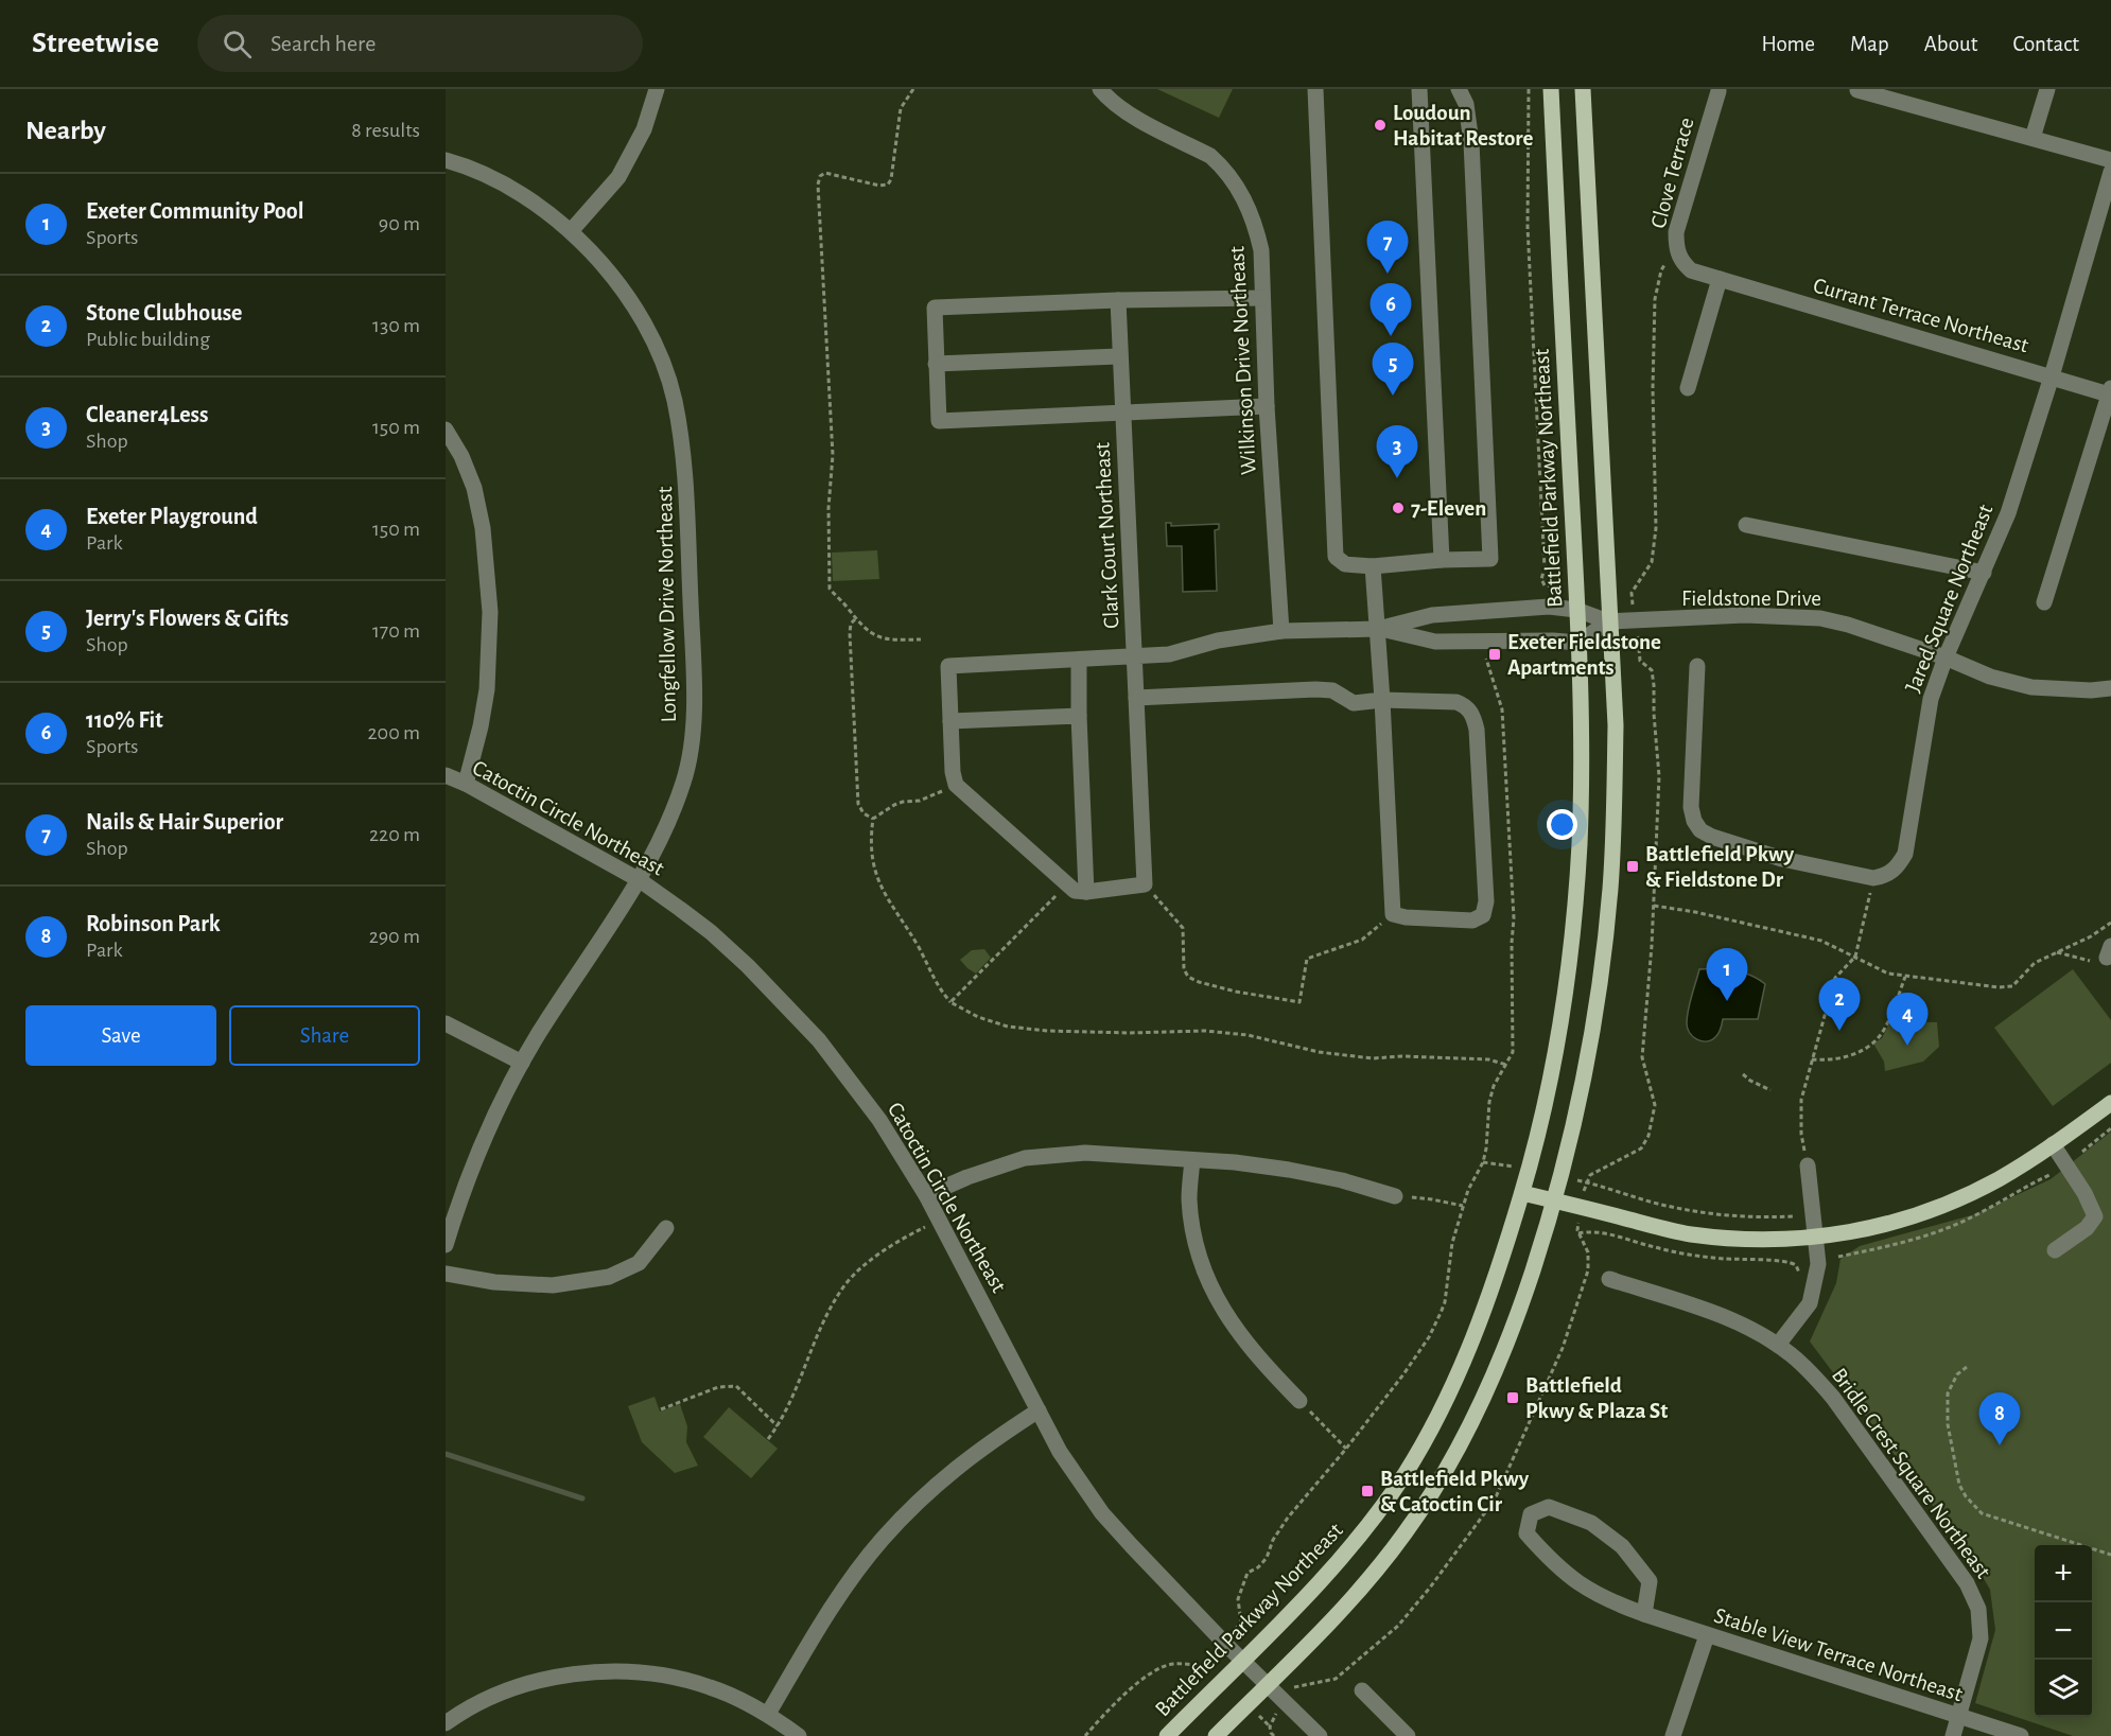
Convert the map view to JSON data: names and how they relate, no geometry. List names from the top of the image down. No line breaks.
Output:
{"streets":{"main road":["Battlefield Parkway Northeast"],"street":["Clove Terrace","Currant Terrace Northeast","Wilkinson Drive Northeast","Clark Court Northeast","Fieldstone Drive","Jared Square Northeast","Longfellow Drive Northeast","Catoctin Circle Northeast","Bridle Crest Square Northeast","Stable View Terrace Northeast"]},"crossings":[["Clove Terrace","Currant Terrace Northeast"],["Currant Terrace Northeast","Jared Square Northeast"],["Wilkinson Drive Northeast","Clark Court Northeast"],["Battlefield Parkway Northeast","Catoctin Circle Northeast"],["Fieldstone Drive","Jared Square Northeast"],["Longfellow Drive Northeast","Catoctin Circle Northeast"],["Bridle Crest Square Northeast","Stable View Terrace Northeast"]],"places":{"other":["Loudoun Habitat Restore","7-Eleven"],"transit":["Exeter Fieldstone Apartments","Battlefield Pkwy & Fieldstone Dr","Battlefield Pkwy & Plaza St","Battlefield Pkwy & Catoctin Cir"]},"page":{"header":"Streetwise","search":"Search here","nav":["Home","Map","About","Contact"],"heading":["Nearby","8 results"],"list":[{"mark":"1","name":"Exeter Community Pool","note":"Sports","value":"90 m"},{"mark":"2","name":"Stone Clubhouse","note":"Public building","value":"130 m"},{"mark":"3","name":"Cleaner4Less","note":"Shop","value":"150 m"},{"mark":"4","name":"Exeter Playground","note":"Park","value":"150 m"},{"mark":"5","name":"Jerry's Flowers & Gifts","note":"Shop","value":"170 m"},{"mark":"6","name":"110% Fit","note":"Sports","value":"200 m"},{"mark":"7","name":"Nails & Hair Superior","note":"Shop","value":"220 m"},{"mark":"8","name":"Robinson Park","note":"Park","value":"290 m"}],"pins":["7","6","5","3","1","2","4","8"],"buttons":["Save","Share"],"map_buttons":["+","−"]}}
